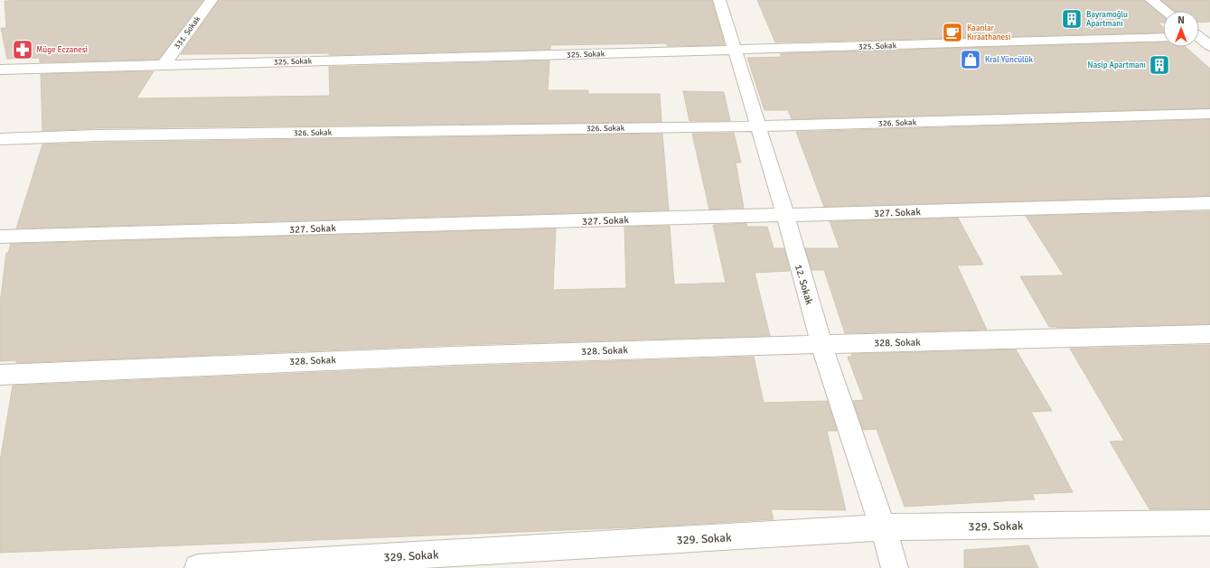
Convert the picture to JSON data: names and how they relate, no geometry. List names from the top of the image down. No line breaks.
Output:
{"streets":{"street":["331. Sokak","325. Sokak","326. Sokak","327. Sokak","12. Sokak","328. Sokak","329. Sokak"]},"crossings":[["331. Sokak","325. Sokak"],["325. Sokak","12. Sokak"],["326. Sokak","12. Sokak"],["327. Sokak","12. Sokak"],["12. Sokak","328. Sokak"],["12. Sokak","329. Sokak"]],"places":{"building":["Bayramoğlu Apartmanı","Nasip Apartmanı"],"cafe":["Kaanlar Kıraathanesi"],"pharmacy":["Müge Eczanesi"],"shop":["Kral Yüncülük"]},"north":"top"}
